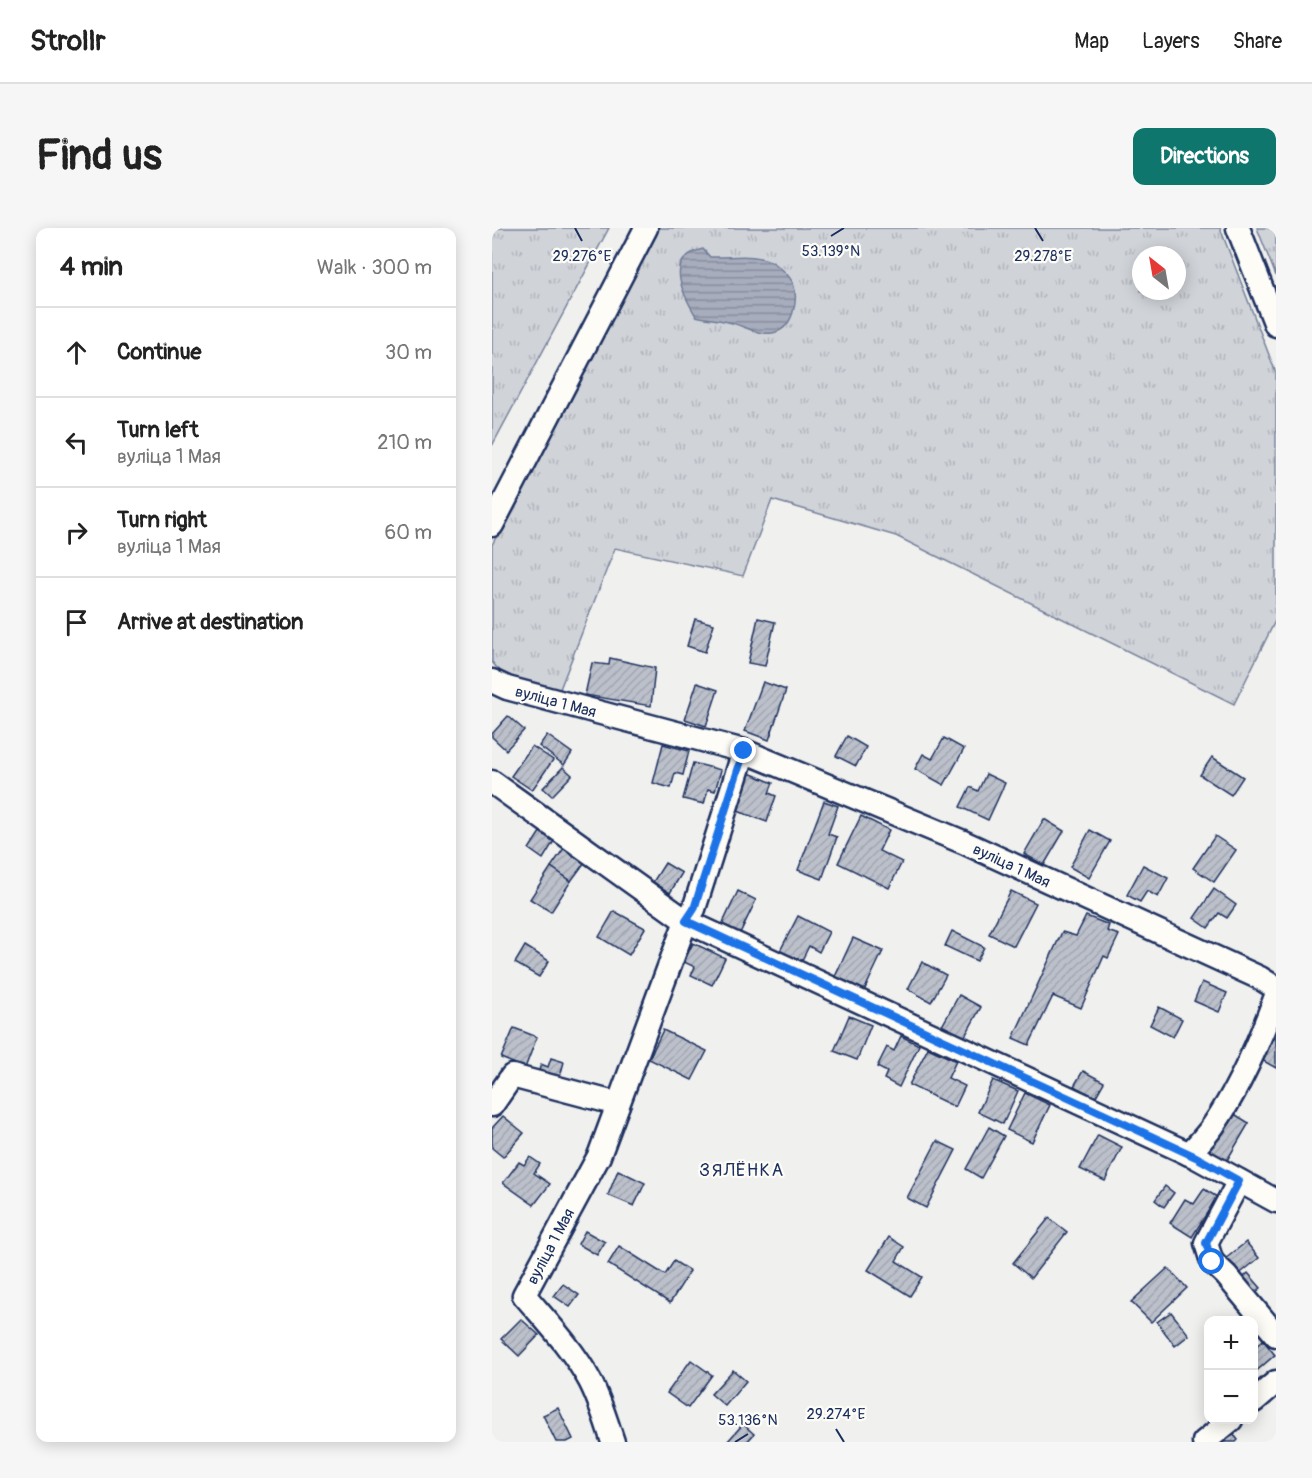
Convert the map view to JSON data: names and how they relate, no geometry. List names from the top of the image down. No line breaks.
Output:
{"streets":{"street":["вуліца 1 Мая"]},"districts":["ЗЯЛЁНКА"],"north":"top left","page":{"header":"Strollr","nav":["Map","Layers","Share"],"buttons":"Directions","title":"Find us","heading":["4 min","Walk · 300 m"],"list":[["Continue","30 m"],["Turn left","вуліца 1 Мая","210 m"],["Turn right","вуліца 1 Мая","60 m"],"Arrive at destination"],"map_buttons":["+","−"]},"coordinates":["53.139°N","29.276°E","29.278°E","29.274°E","53.136°N"]}
